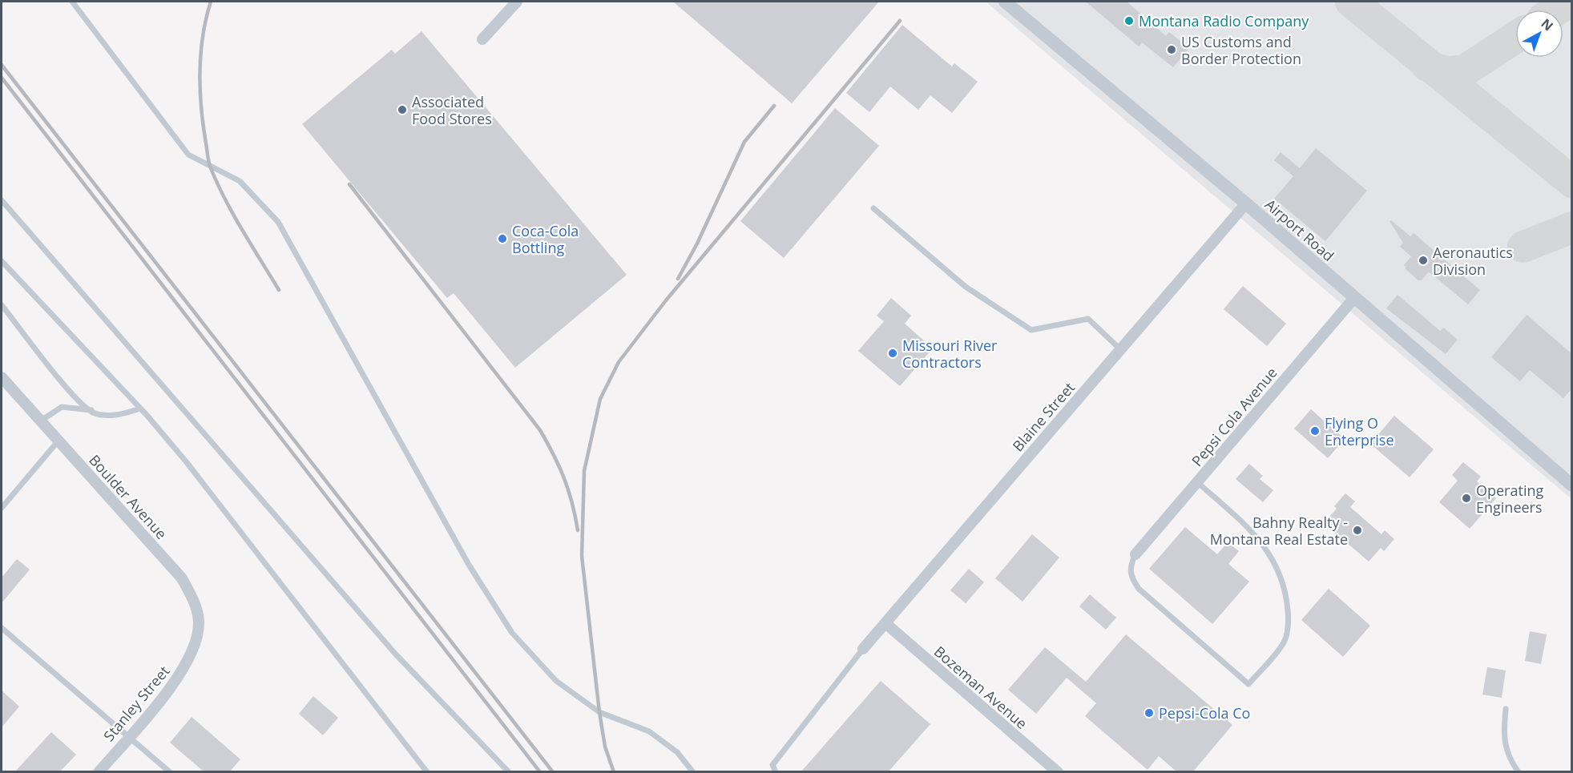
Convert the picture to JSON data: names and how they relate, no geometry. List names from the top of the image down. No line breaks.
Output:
{"streets":{"street":["Airport Road","Blaine Street","Pepsi Cola Avenue","Boulder Avenue","Bozeman Avenue","Stanley Street"]},"crossings":[["Airport Road","Blaine Street"],["Airport Road","Pepsi Cola Avenue"],["Blaine Street","Bozeman Avenue"],["Boulder Avenue","Stanley Street"]],"places":["Montana Radio Company","US Customs and Border Protection","Associated Food Stores","Coca-Cola Bottling","Aeronautics Division","Missouri River Contractors","Flying O Enterprise","Operating Engineers","Bahny Realty - Montana Real Estate","Pepsi-Cola Co"],"north":"top right"}
